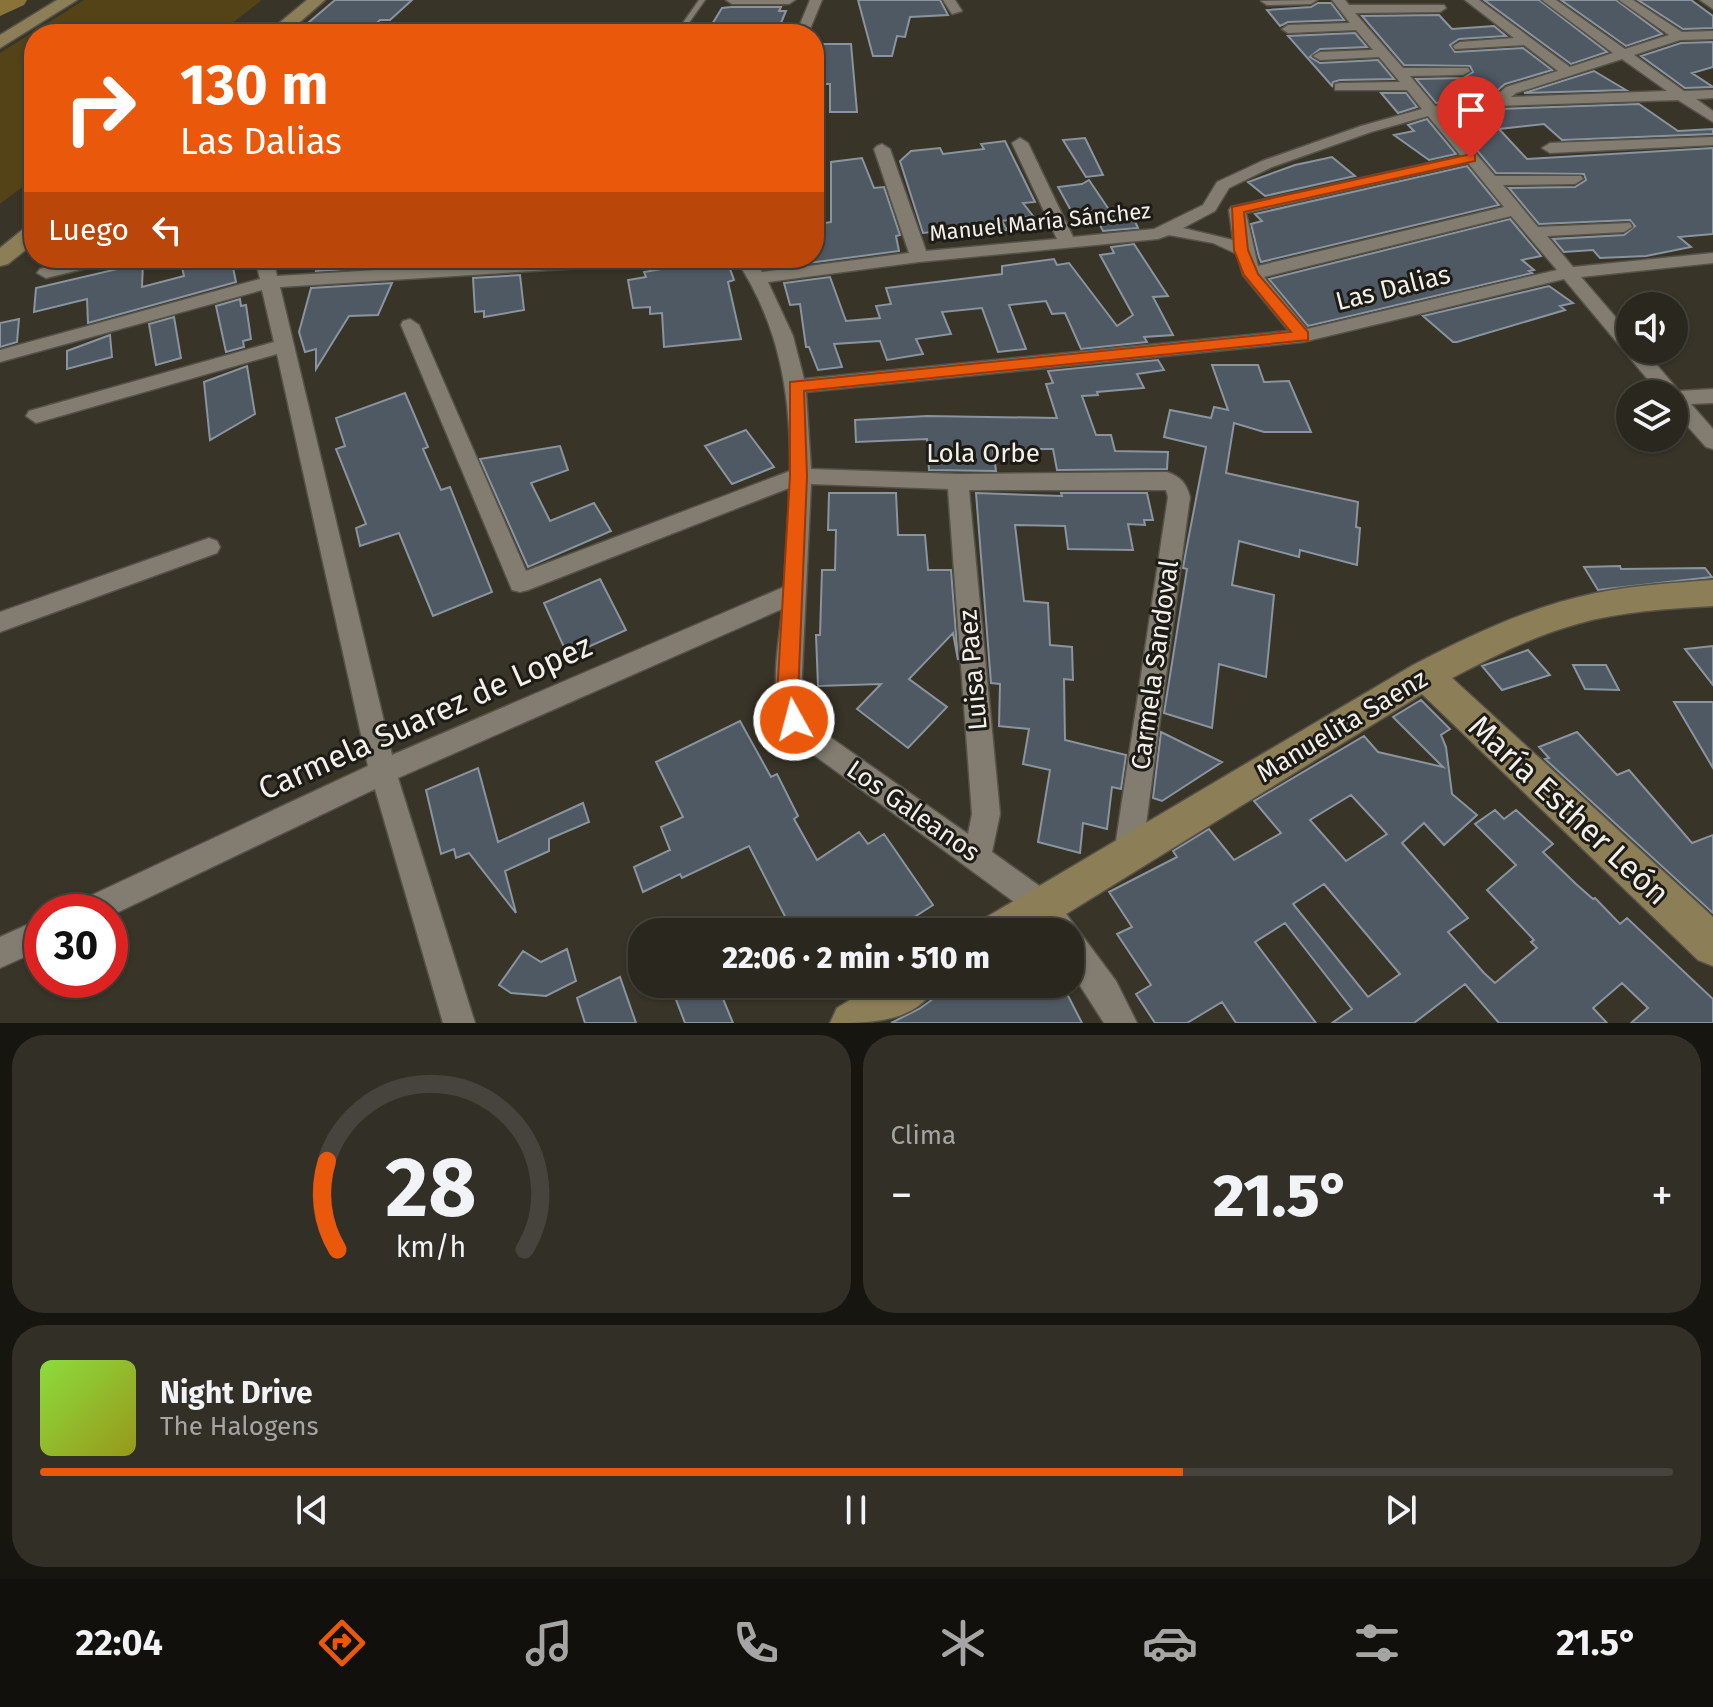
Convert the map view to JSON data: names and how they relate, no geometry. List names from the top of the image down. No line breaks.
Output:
{"streets":{"street":["Manuel María Sánchez","Las Dalias","Lola Orbe","Carmela Sandoval","Luisa Paez","Carmela Suarez de Lopez","Manuelita Saenz","María Esther León","Los Galeanos"]},"crossings":[["Manuel María Sánchez","Los Galeanos"],["Las Dalias","Los Galeanos"],["Lola Orbe","Carmela Sandoval"],["Lola Orbe","Luisa Paez"],["Lola Orbe","Los Galeanos"],["Carmela Sandoval","Manuelita Saenz"],["Luisa Paez","Los Galeanos"],["Carmela Suarez de Lopez","Los Galeanos"],["Manuelita Saenz","María Esther León"],["Manuelita Saenz","Los Galeanos"]],"page":{"turn":["130 m","Las Dalias"],"then":"Luego","limit":"30","trip":"22:06 · 2 min · 510 m","tile":"Clima","heat":["−","21.5°","+"],"song":["Night Drive","The Halogens"],"tabs":["22:04","21.5°"],"gauge":["28","km/h"]}}
